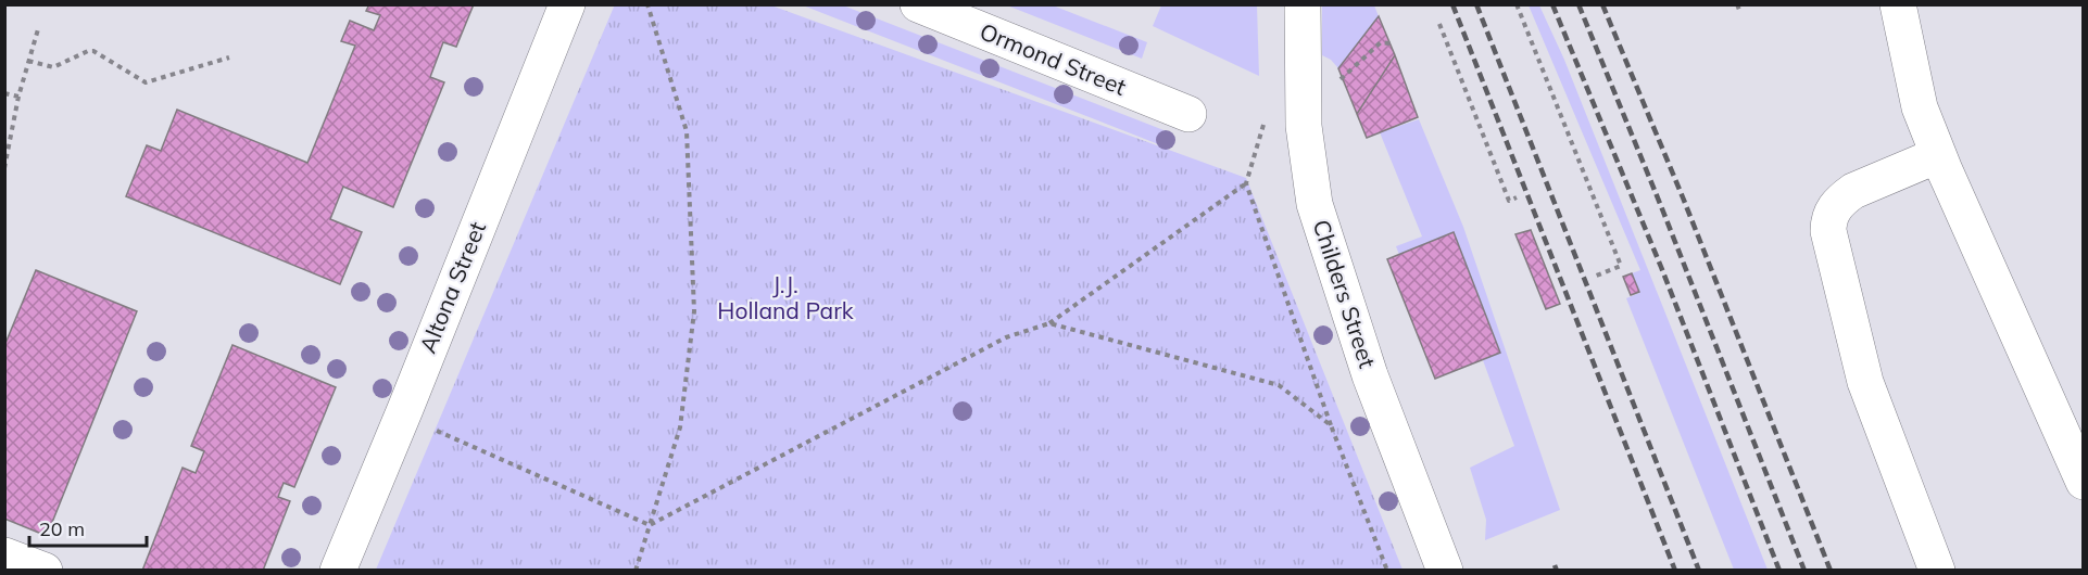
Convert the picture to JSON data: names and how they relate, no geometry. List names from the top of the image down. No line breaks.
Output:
{"streets":{"street":["Ormond Street","Altona Street","Childers Street"]},"parks":["J.J. Holland Park"],"scale_bar":"20 m"}
